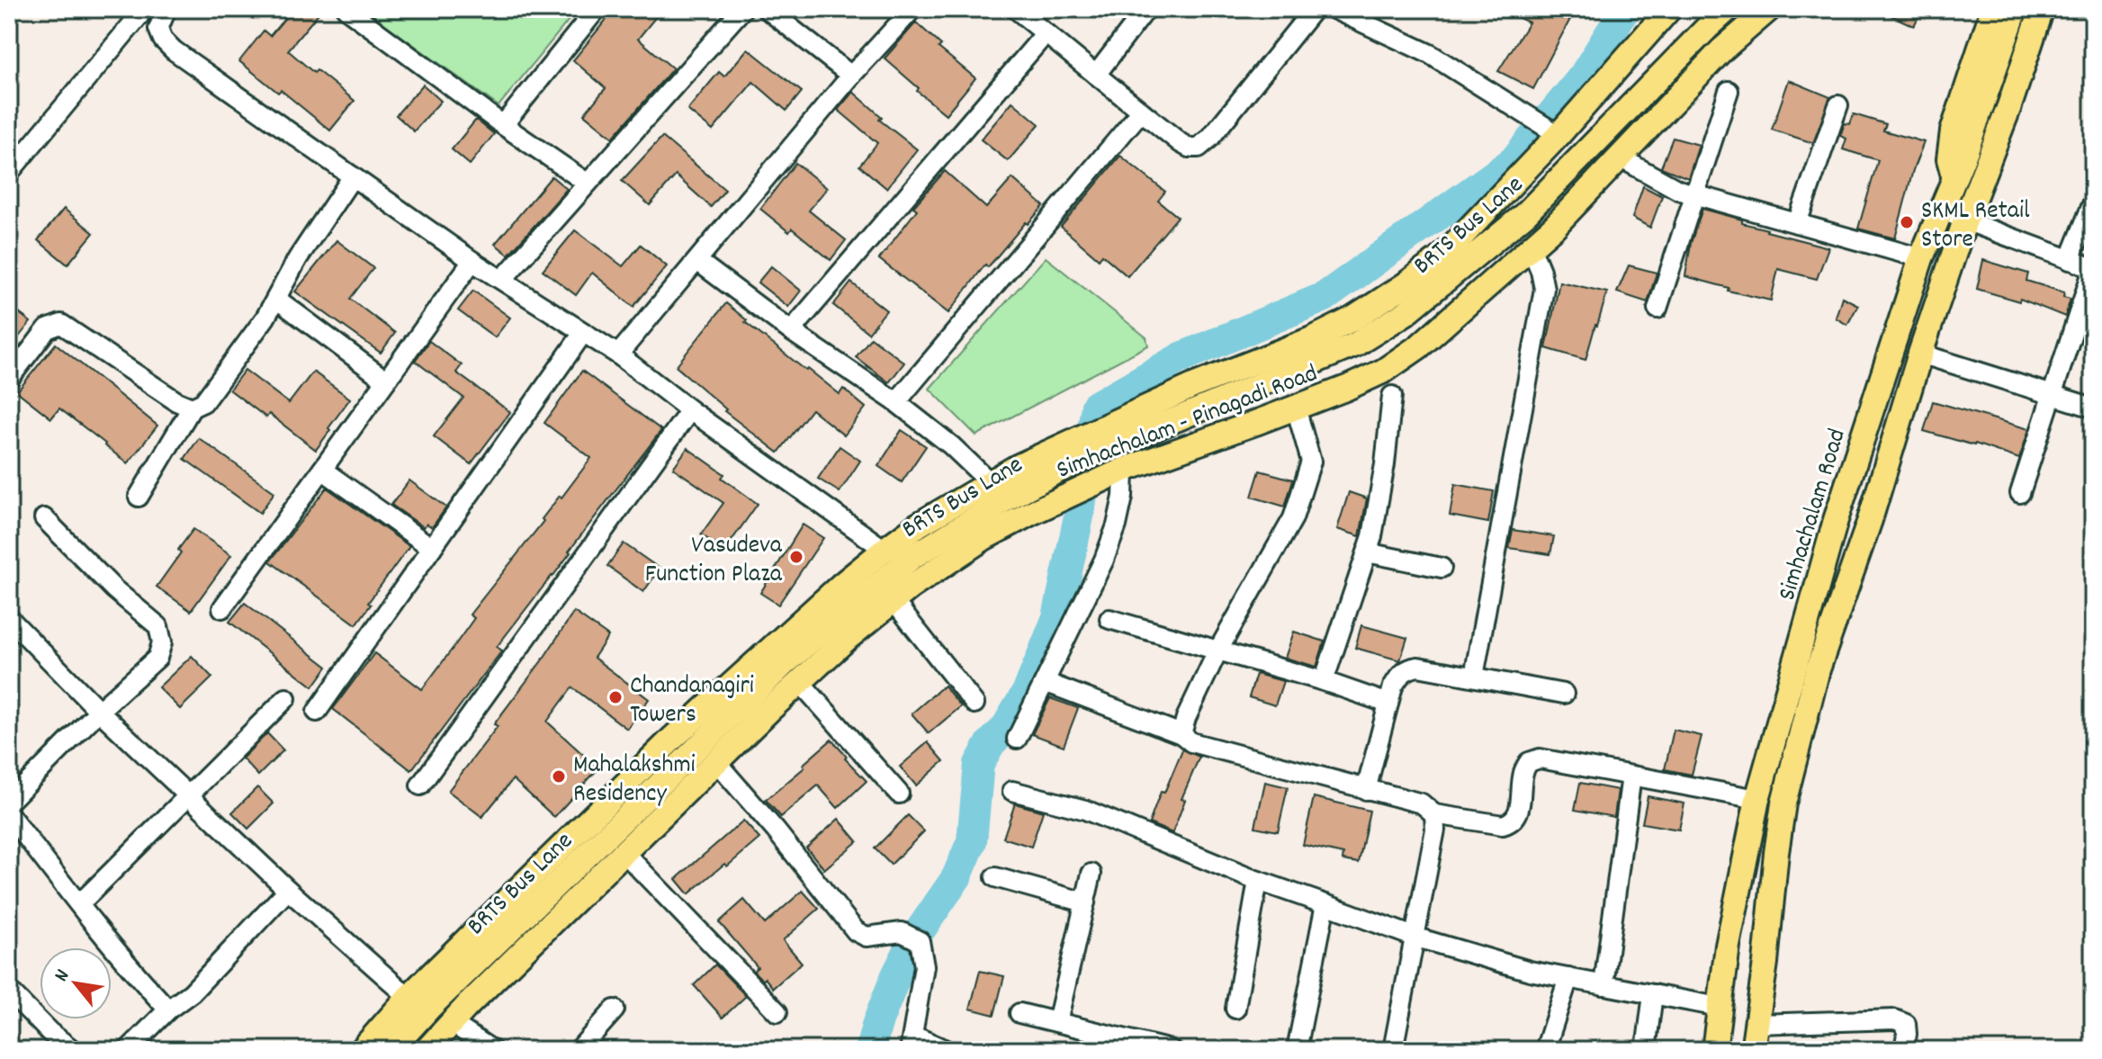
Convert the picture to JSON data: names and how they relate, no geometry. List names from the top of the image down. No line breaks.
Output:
{"streets":{"main road":["BRTS Bus Lane","Simhachalam - Pinagadi Road","Simhachalam Road"]},"places":["SKML Retail Store","Vasudeva Function Plaza","Chandanagiri Towers","Mahalakshmi Residency"],"north":"top left"}
